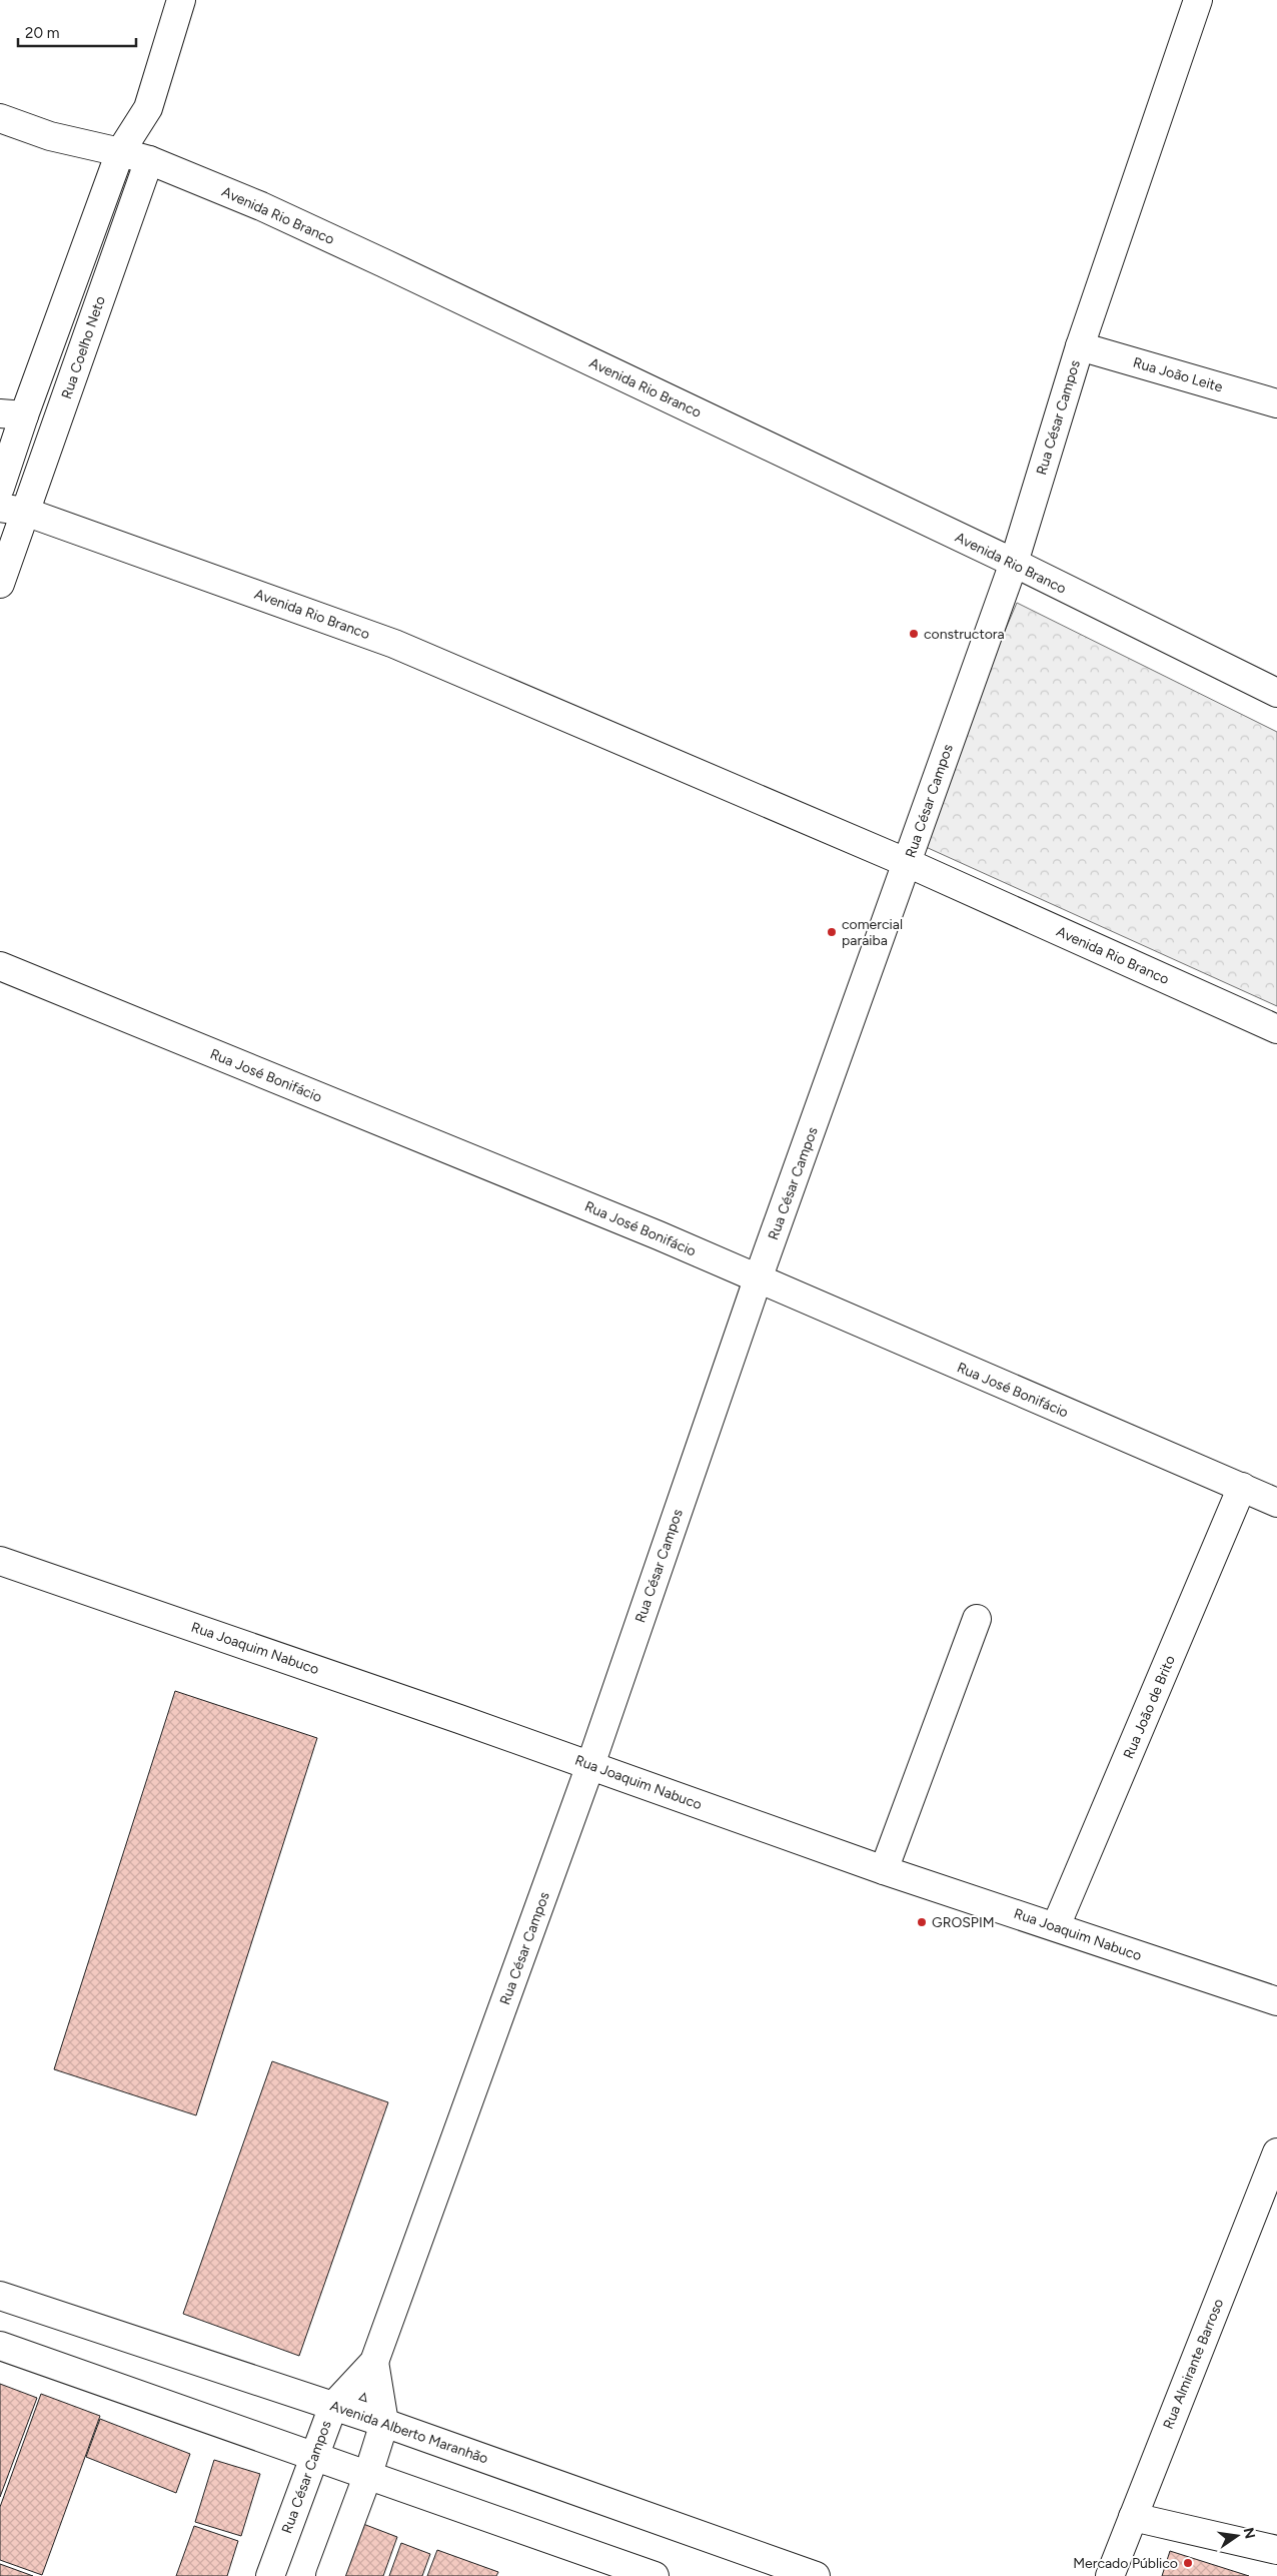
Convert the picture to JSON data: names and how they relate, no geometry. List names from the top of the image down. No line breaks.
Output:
{"streets":{"street":["Avenida Rio Branco","Rua Coelho Neto","Rua João Leite","Rua César Campos","Rua José Bonifácio","Rua Joaquim Nabuco","Rua João de Brito","Rua Almirante Barroso","Avenida Alberto Maranhão"]},"crossings":[["Avenida Rio Branco","Rua Coelho Neto"],["Avenida Rio Branco","Rua César Campos"],["Rua João Leite","Rua César Campos"],["Rua César Campos","Rua José Bonifácio"],["Rua César Campos","Rua Joaquim Nabuco"],["Rua César Campos","Avenida Alberto Maranhão"],["Rua José Bonifácio","Rua João de Brito"],["Rua Joaquim Nabuco","Rua João de Brito"]],"places":["constructora","comercial paraiba","GROSPIM","Mercado Público"],"scale_bar":"20 m","north":"right"}
